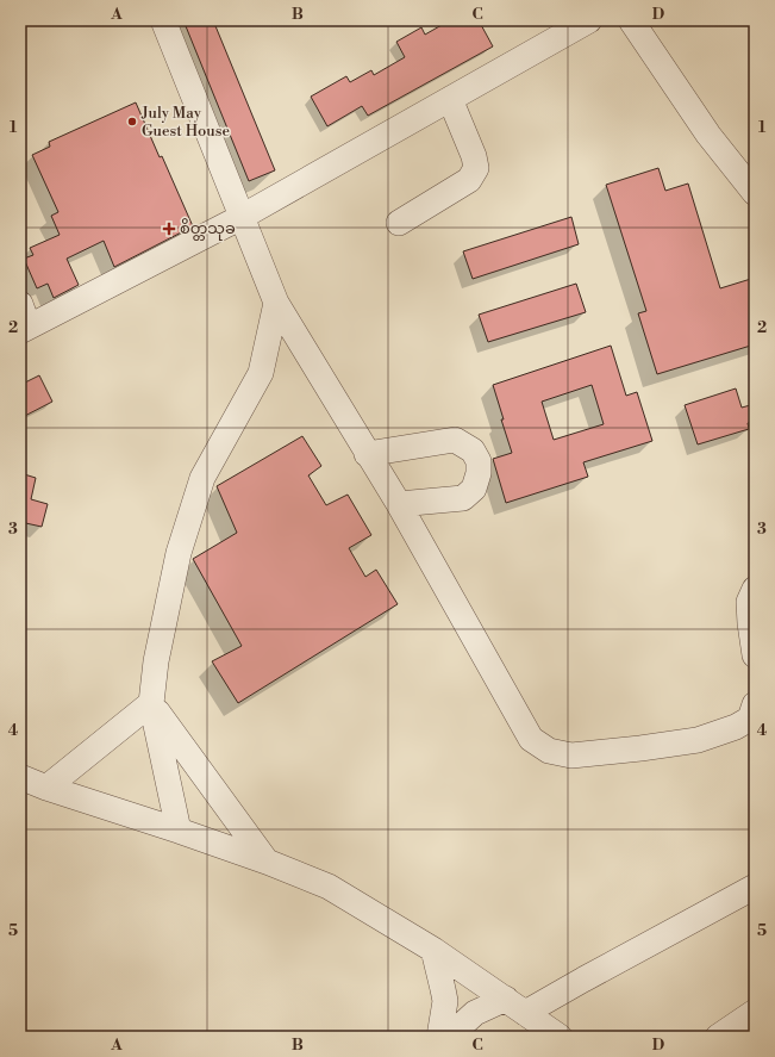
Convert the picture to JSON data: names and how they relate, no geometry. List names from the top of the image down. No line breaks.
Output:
{"places":{"other":["July May Guest House"],"health":["စိတ္တသုခ"]},"grid":{"columns":["A","B","C","D"],"rows":["1","2","3","4","5"]}}
